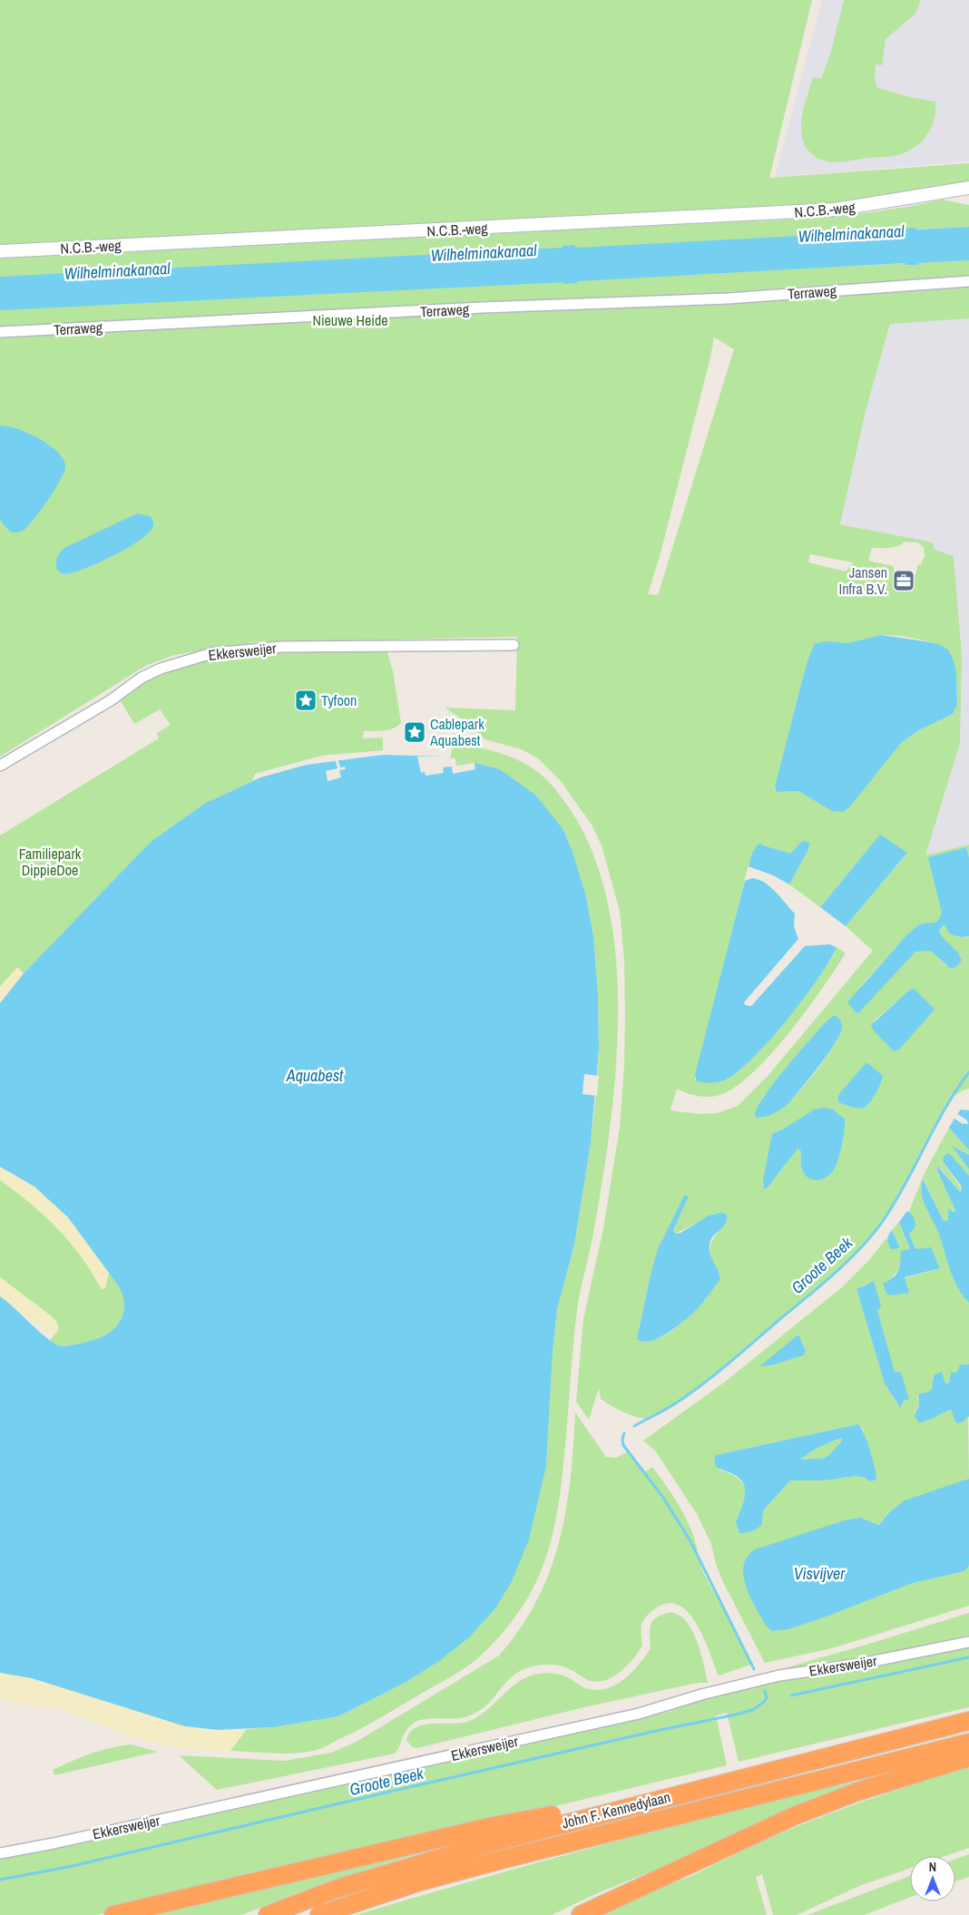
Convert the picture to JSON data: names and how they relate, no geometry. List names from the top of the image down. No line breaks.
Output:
{"streets":{"highway":["John F. Kennedylaan"],"street":["N.C.B.-weg","Terraweg","Ekkersweijer"]},"water":["Wilhelminakanaal","Aquabest","Groote Beek","Visvijver"],"parks":["Nieuwe Heide","Familiepark DippieDoe"],"places":{"office":["Jansen Infra B.V."],"place":["Tyfoon","Cablepark Aquabest"]},"north":"top"}
